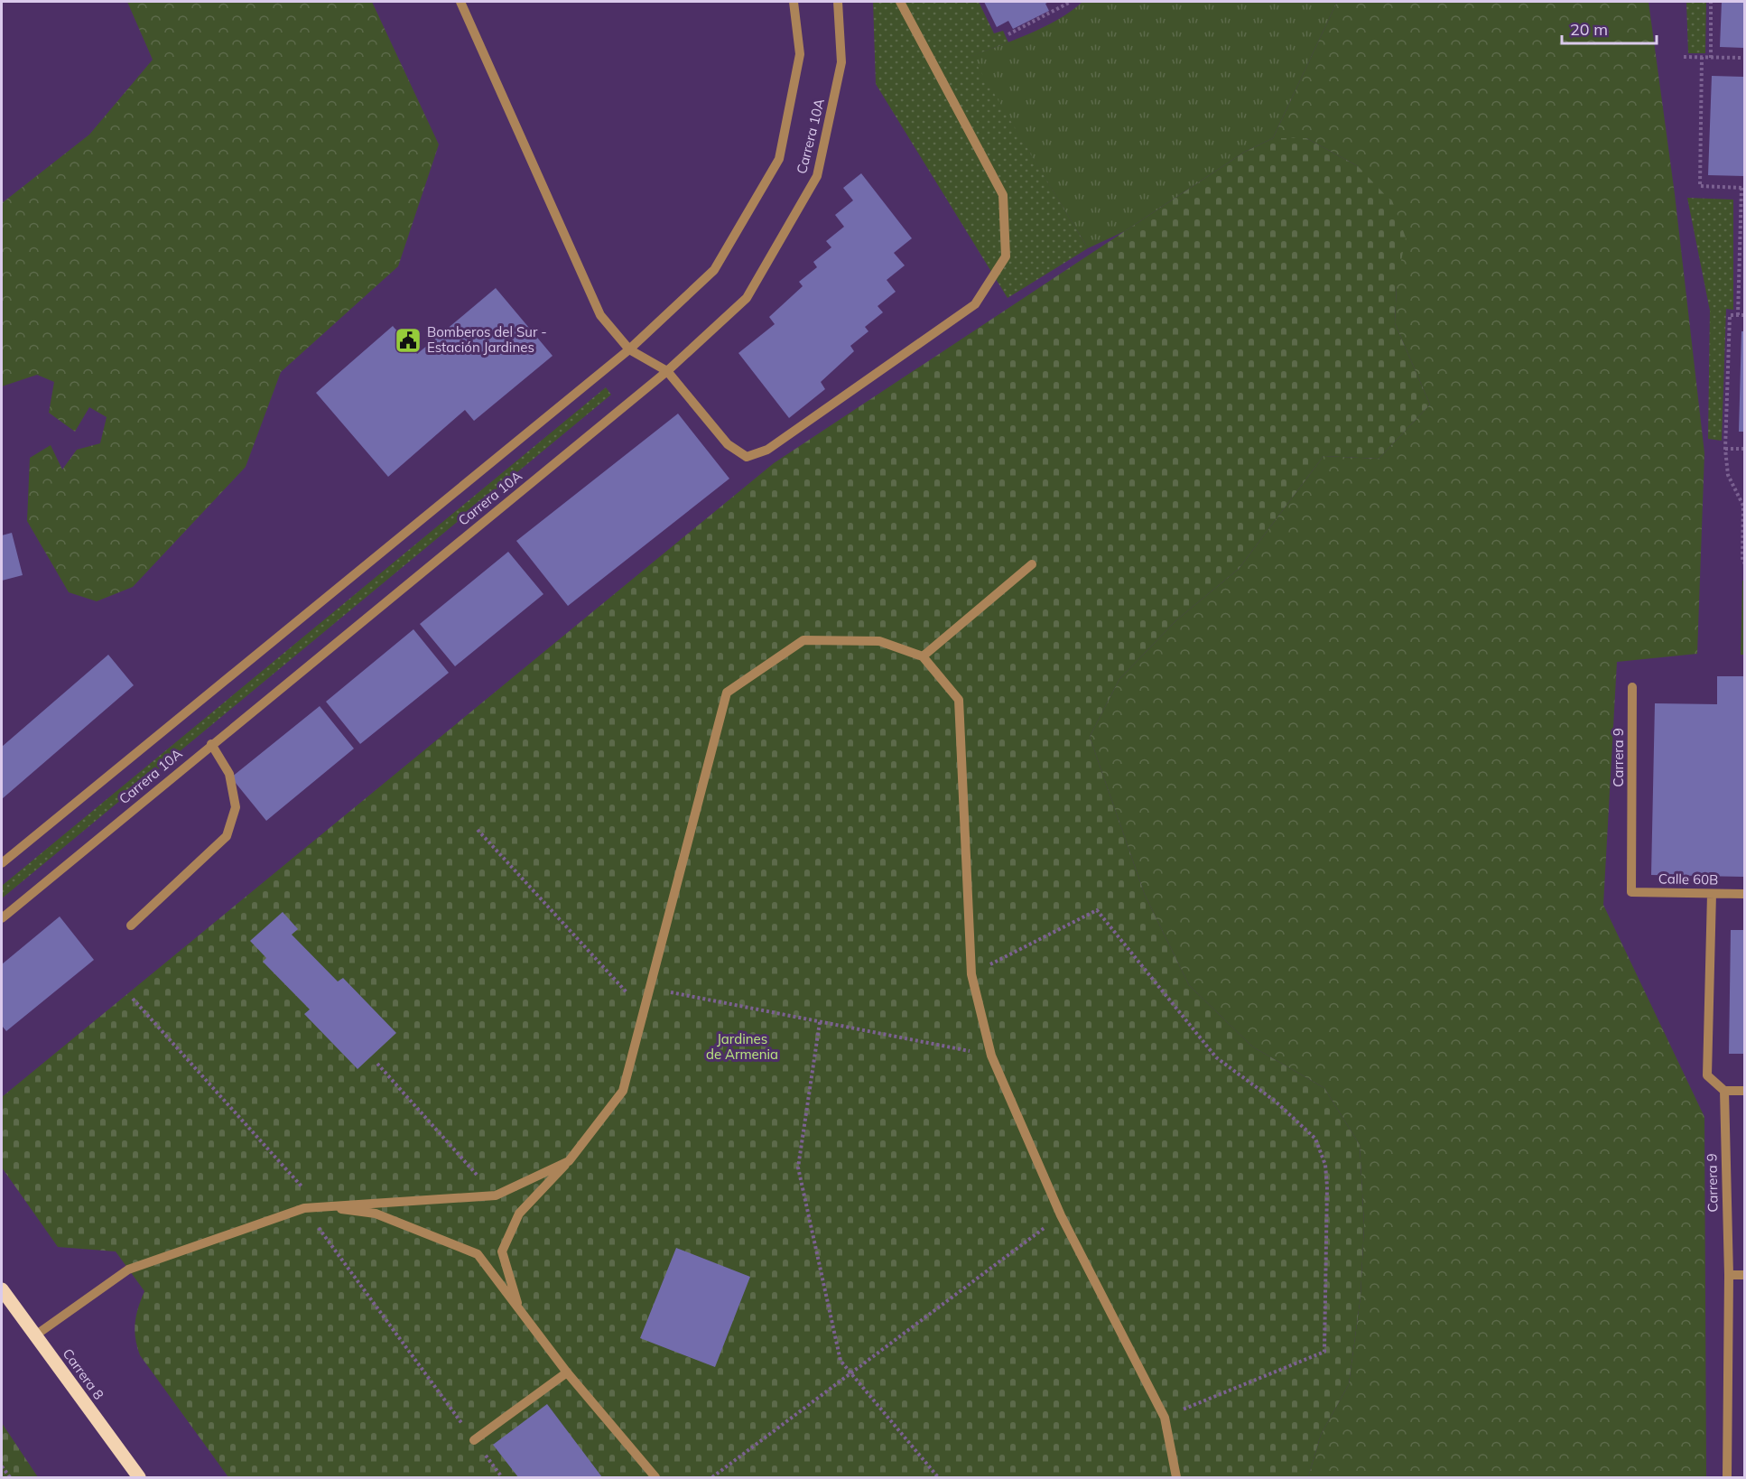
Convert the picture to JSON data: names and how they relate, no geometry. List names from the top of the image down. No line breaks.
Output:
{"streets":{"main road":["Carrera 8"],"street":["Carrera 10A","Carrera 9","Calle 60B"]},"crossings":[["Carrera 9","Calle 60B"]],"parks":["Jardines de Armenia"],"places":{"public building":["Bomberos del Sur - Estación Jardines"]},"scale_bar":"20 m"}
